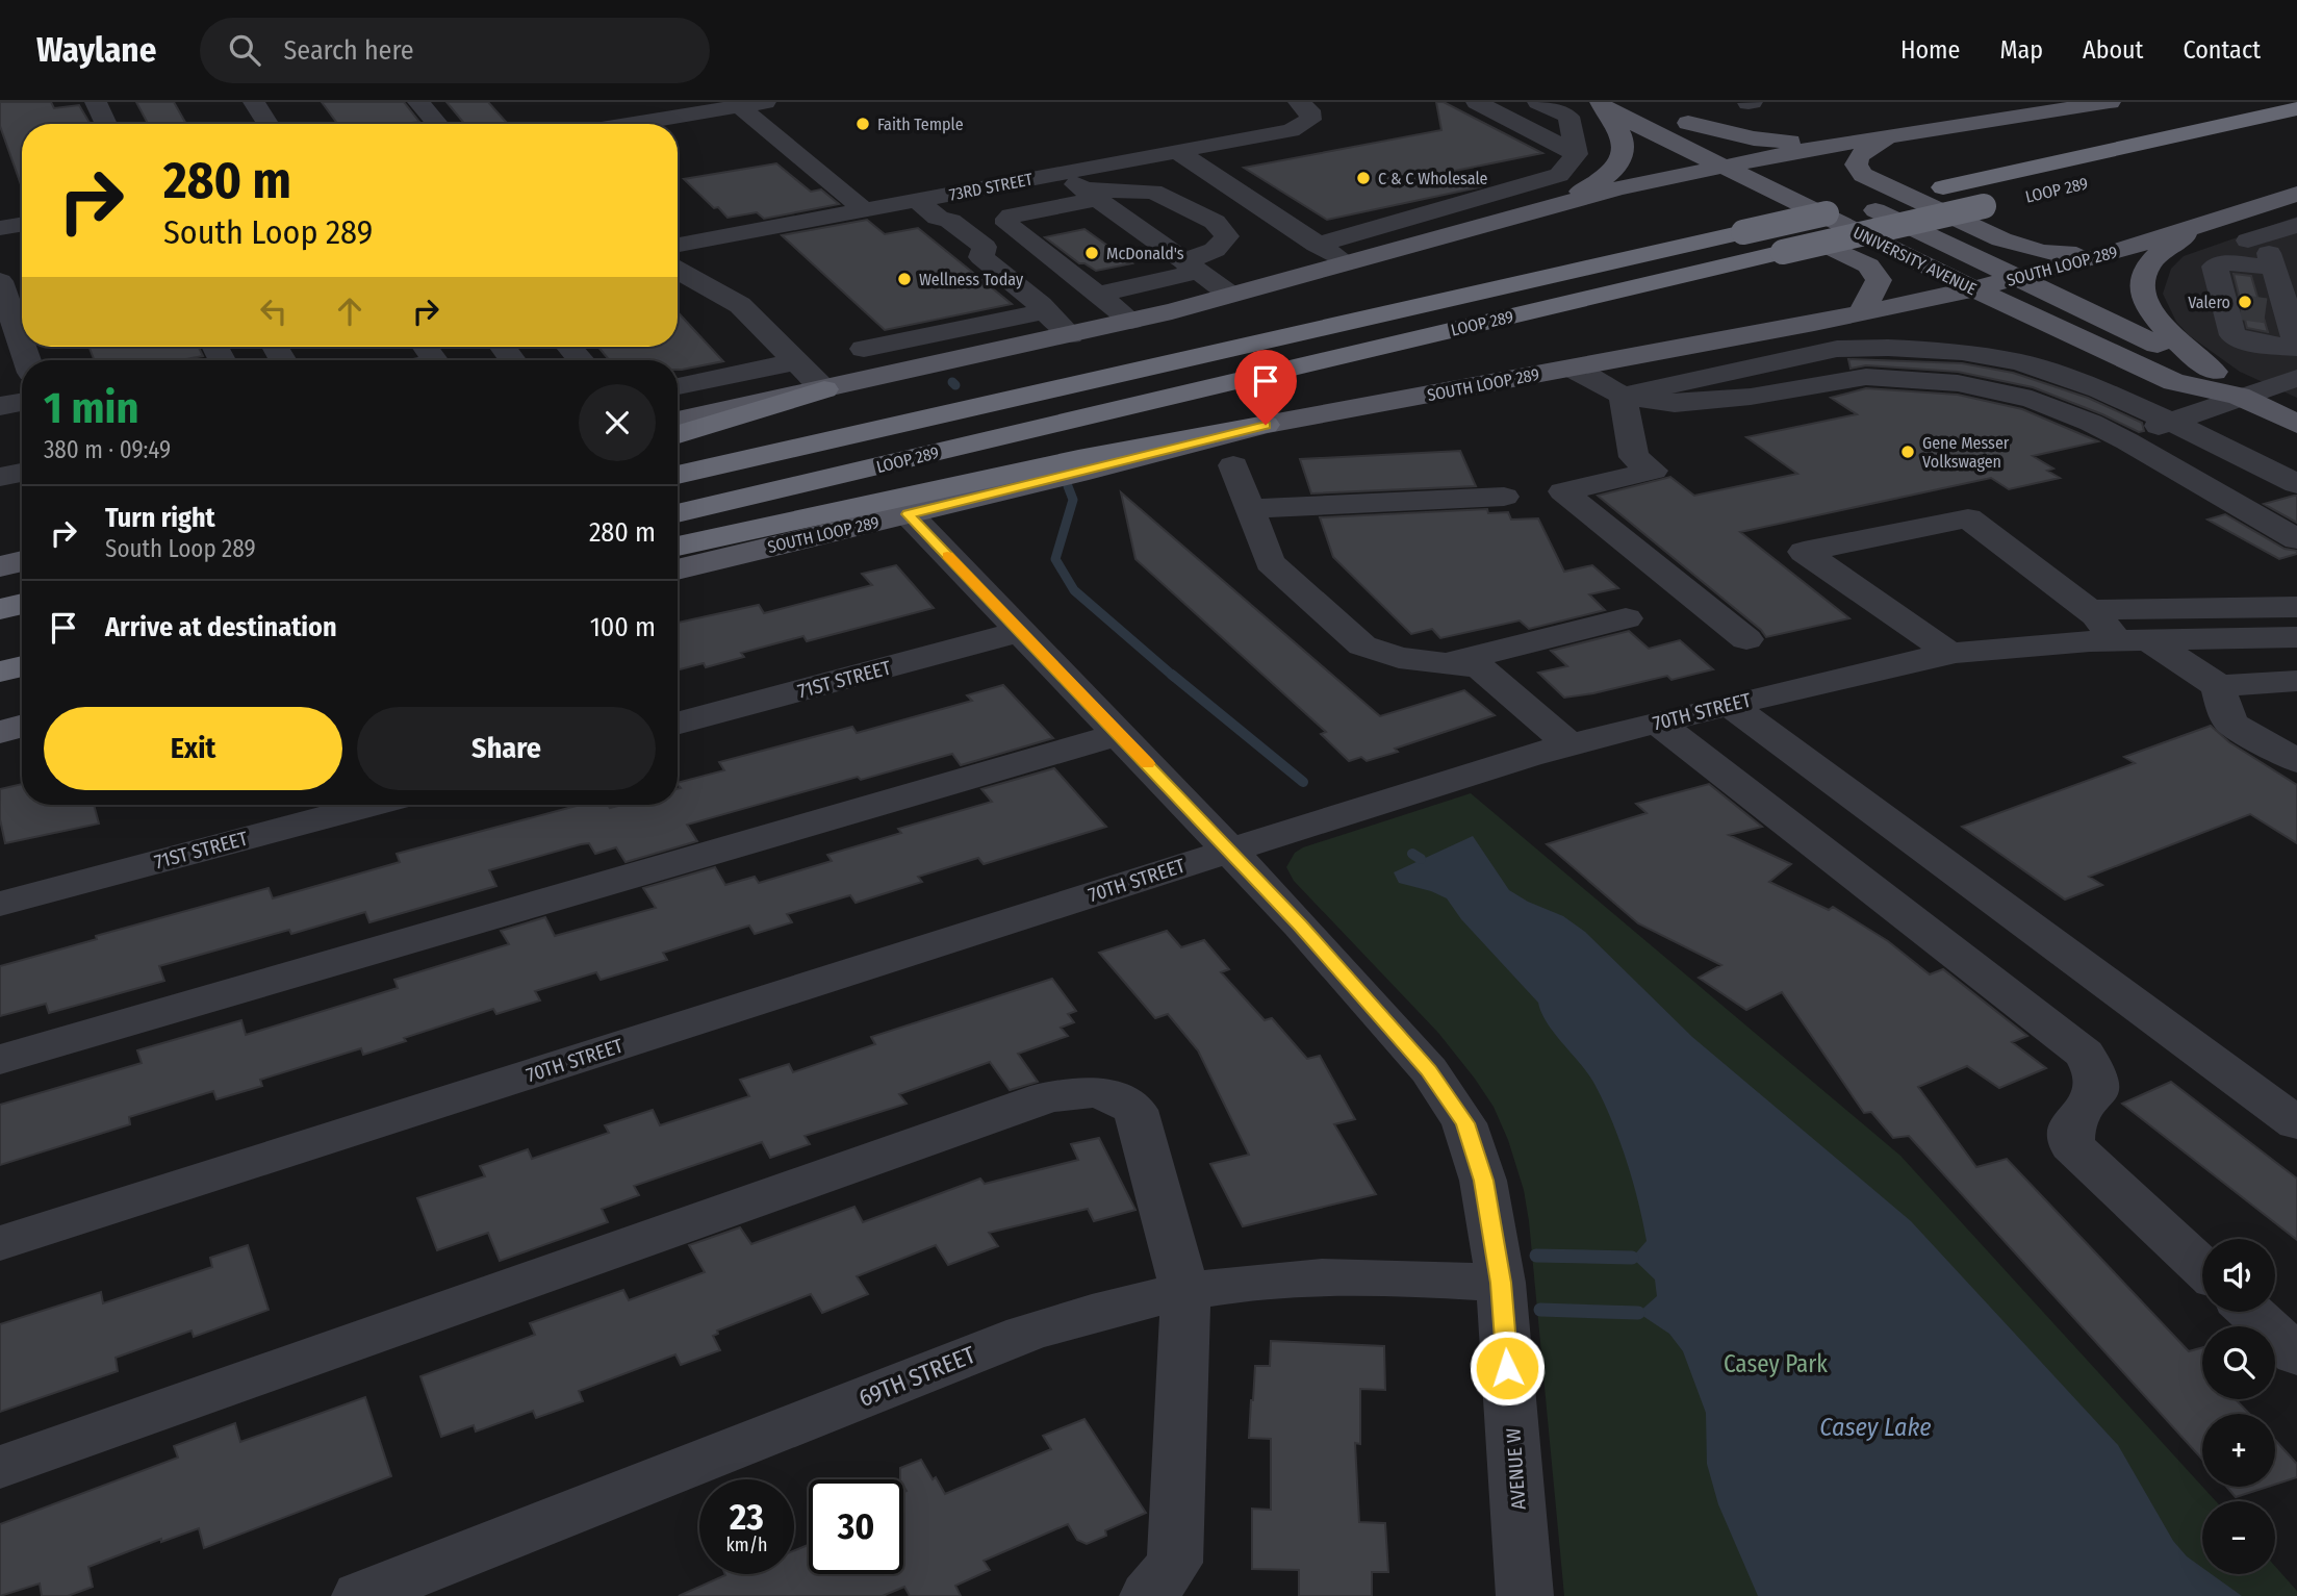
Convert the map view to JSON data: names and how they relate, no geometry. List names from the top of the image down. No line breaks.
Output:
{"streets":{"highway":["LOOP 289"],"main road":["UNIVERSITY AVENUE","SOUTH LOOP 289"],"street":["73RD STREET","71ST STREET","70TH STREET","69TH STREET","AVENUE W"]},"crossings":[["UNIVERSITY AVENUE","SOUTH LOOP 289"],["SOUTH LOOP 289","AVENUE W"],["71ST STREET","AVENUE W"],["70TH STREET","AVENUE W"],["69TH STREET","AVENUE W"]],"water":["Casey Lake"],"parks":["Casey Park"],"places":["Faith Temple","C & C Wholesale","McDonald's","Wellness Today","Valero","Gene Messer Volkswagen"],"page":{"header":"Waylane","search":"Search here","nav":["Home","Map","About","Contact"],"turn":["280 m","South Loop 289"],"heading":["1 min","380 m · 09:49"],"list":[{"name":"Turn right","note":"South Loop 289","value":"280 m"},{"name":"Arrive at destination","value":"100 m"}],"buttons":["Exit","Share"],"map_buttons":["+","−"],"speed":"23 km/h","limit":"30"}}
